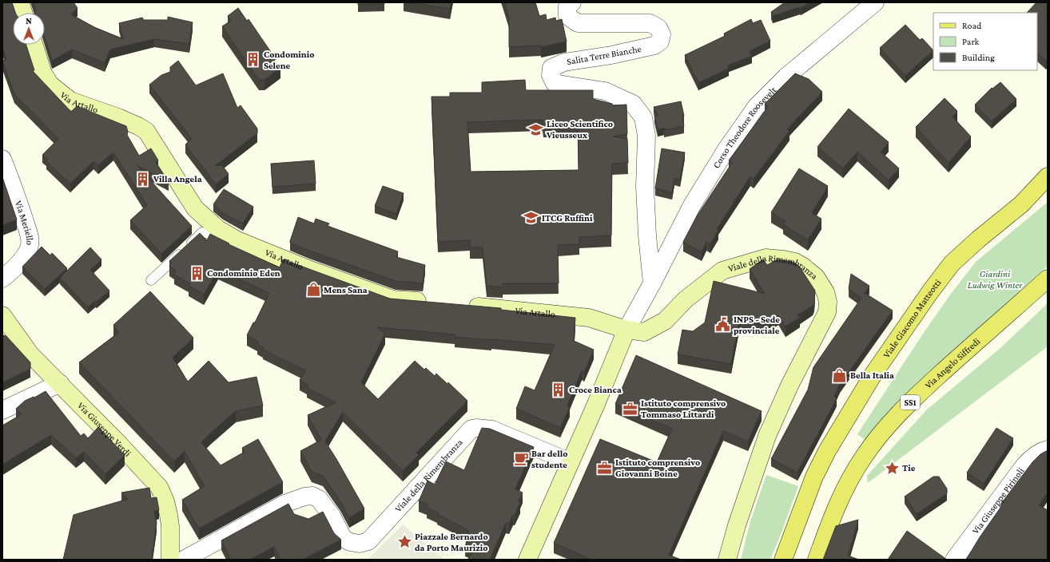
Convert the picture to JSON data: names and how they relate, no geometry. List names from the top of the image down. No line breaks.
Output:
{"streets":{"main road":["Viale Giacomo Matteotti","Via Angelo Siffredi","SS1"],"street":["Salita Terre Bianche","Via Artallo","Corso Theodore Roosevelt","Via Meriello","Viale della Rimembranza","Via Giuseppe Verdi","Via Giuseppe Pirinoli"]},"crossings":[["Salita Terre Bianche","Corso Theodore Roosevelt"],["Via Artallo","Corso Theodore Roosevelt"],["Via Artallo","Viale della Rimembranza"],["Corso Theodore Roosevelt","Viale della Rimembranza"]],"parks":["Giardini Ludwig Winter"],"places":{"building":["Condominio Selene","Villa Angela","Condominio Eden","Croce Bianca"],"school or university":["Liceo Scientifico Vieusseux","ITCG Ruffini"],"shop":["Mens Sana","Bella Italia"],"public building":["INPS - Sede provinciale"],"office":["Istituto comprensivo Tommaso Littardi","Istituto comprensivo Giovanni Boine"],"cafe":["Bar dello studente"],"place":["Tie","Piazzale Bernardo da Porto Maurizio"]},"legend":["Road","Park","Building"],"north":"top"}
